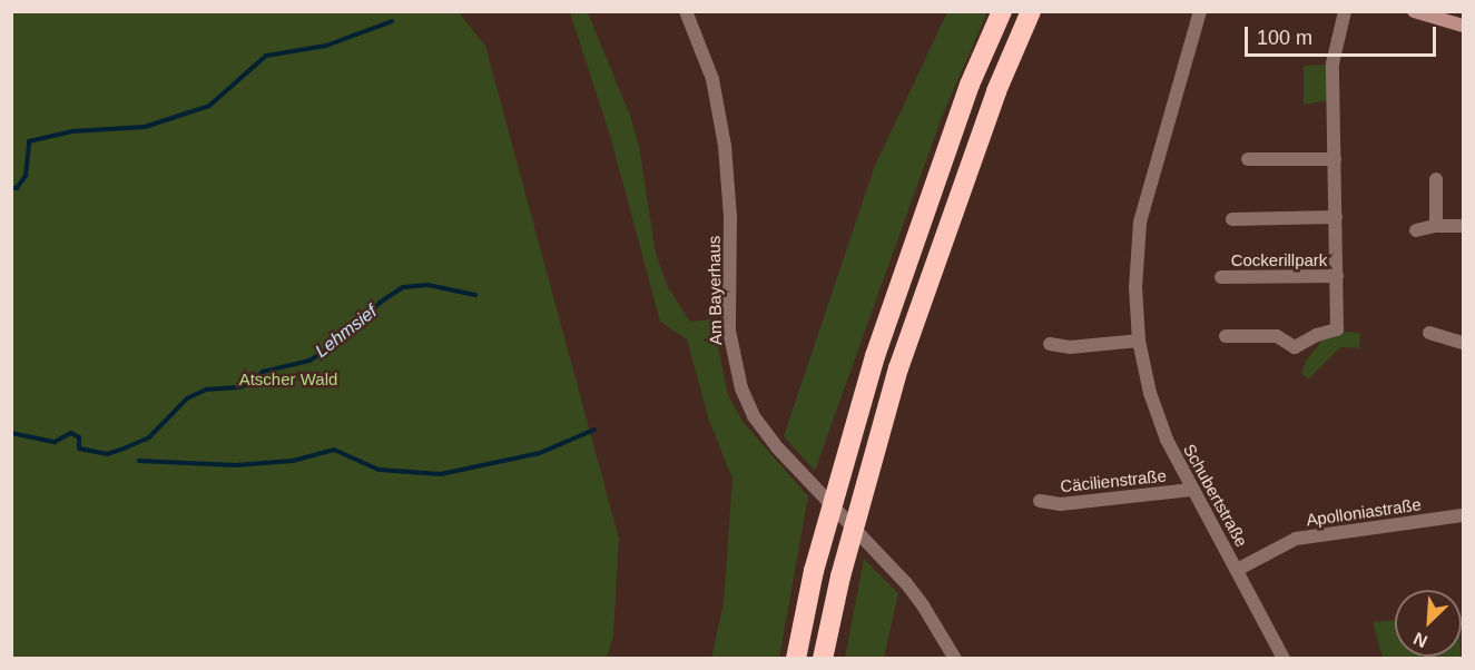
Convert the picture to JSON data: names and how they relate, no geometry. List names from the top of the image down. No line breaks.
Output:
{"streets":{"street":["Cockerillpark","Am Bayerhaus","Cäcilienstraße","Schubertstraße","Apolloniastraße"]},"crossings":[["Cäcilienstraße","Schubertstraße"],["Schubertstraße","Apolloniastraße"]],"water":["Lehmsief"],"parks":["Atscher Wald"],"scale_bar":"100 m","north":"bottom left"}
